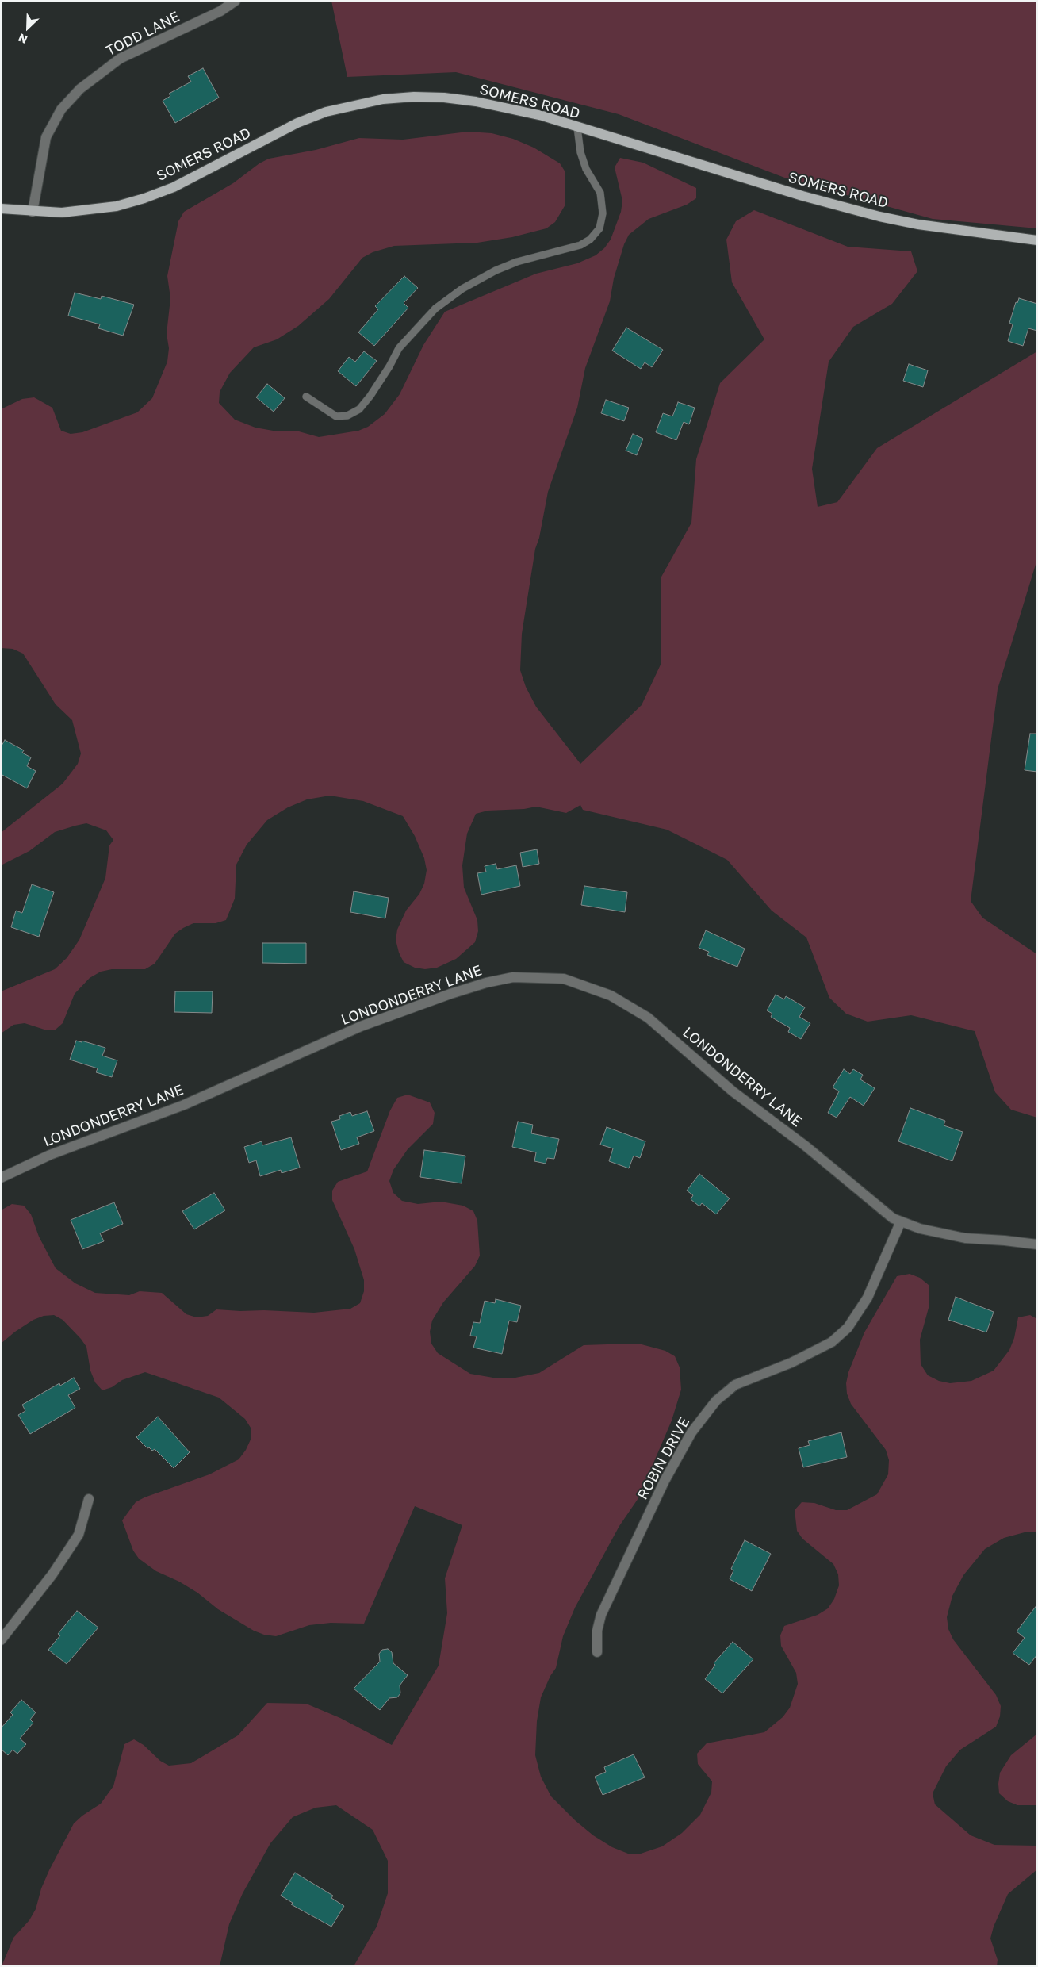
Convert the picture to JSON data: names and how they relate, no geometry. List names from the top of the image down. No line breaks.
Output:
{"streets":{"main road":["SOMERS ROAD"],"street":["TODD LANE","LONDONDERRY LANE","ROBIN DRIVE"]},"crossings":[["TODD LANE","SOMERS ROAD"],["LONDONDERRY LANE","ROBIN DRIVE"]],"north":"bottom left"}
